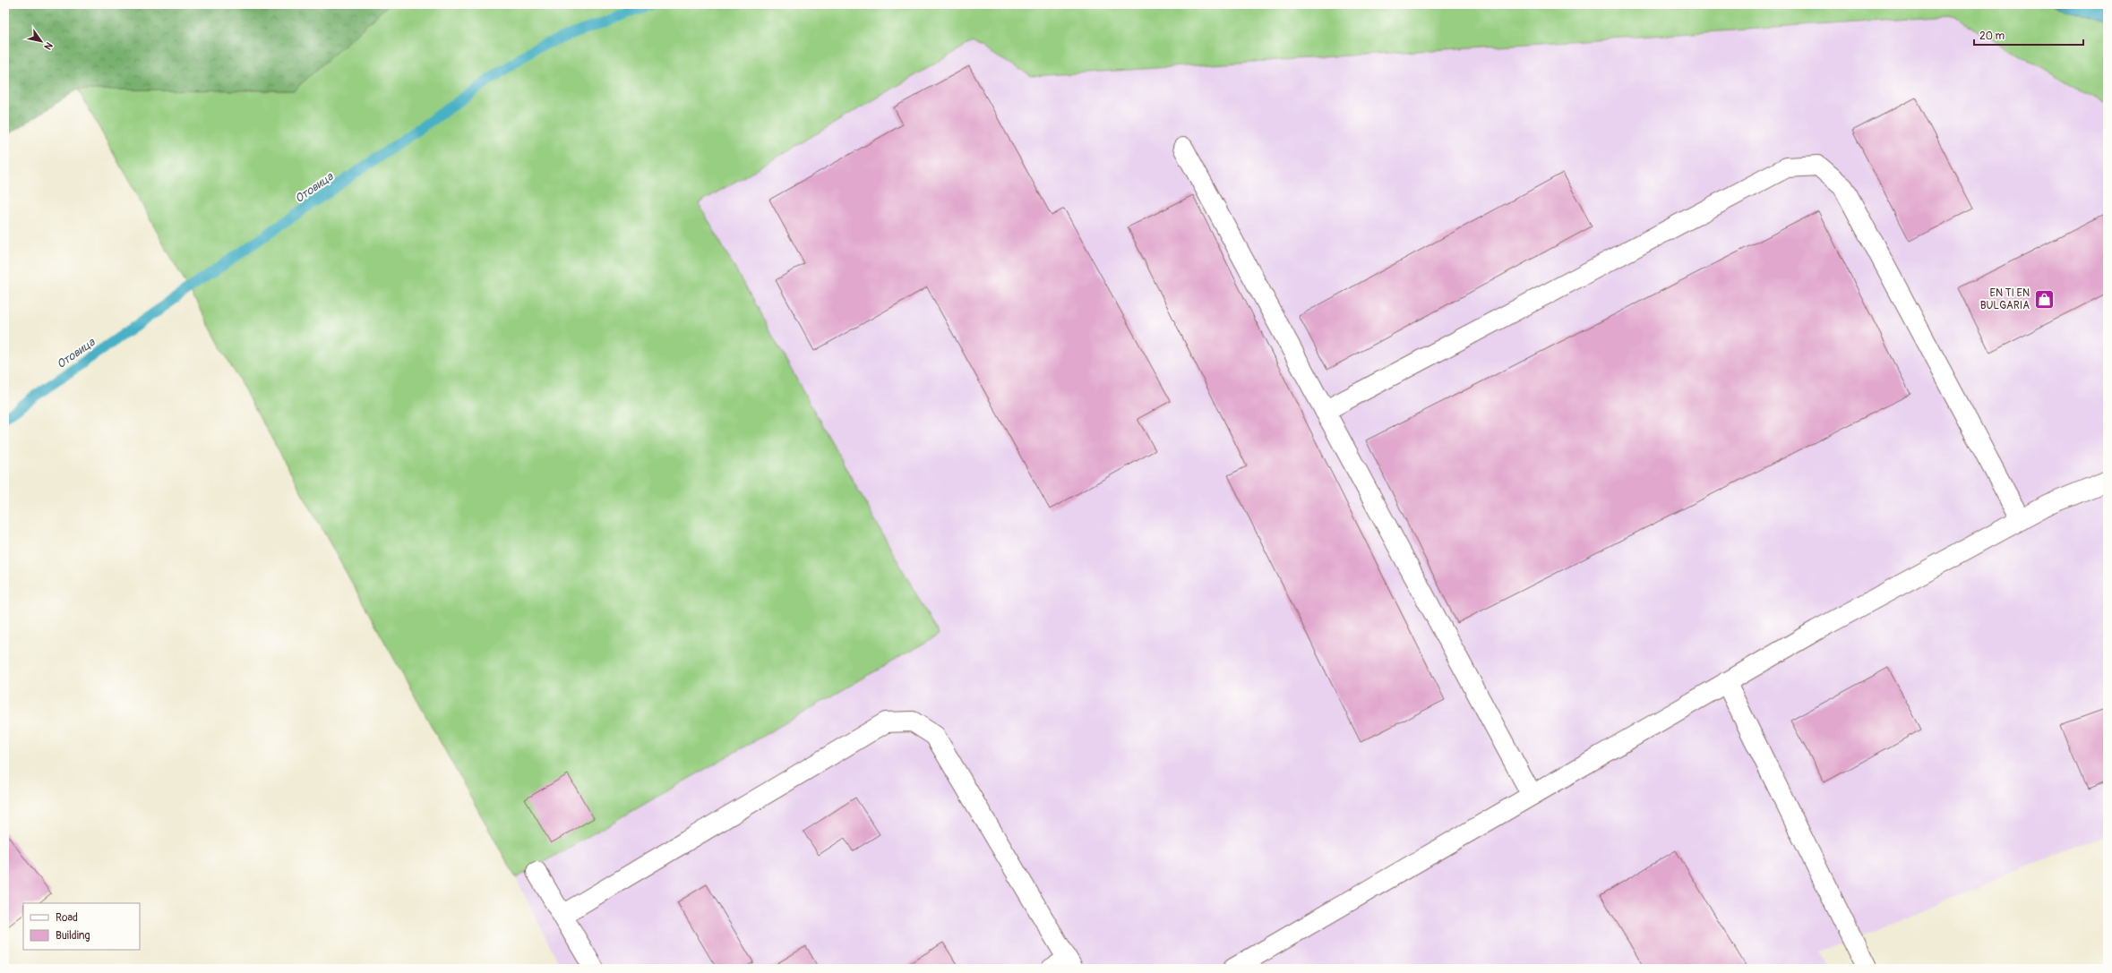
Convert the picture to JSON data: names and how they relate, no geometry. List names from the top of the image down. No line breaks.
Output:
{"water":["Отовица"],"places":{"shop":["EN TI EN BULGARIA"]},"legend":["Road","Building"],"scale_bar":"20 m","north":"bottom right"}
